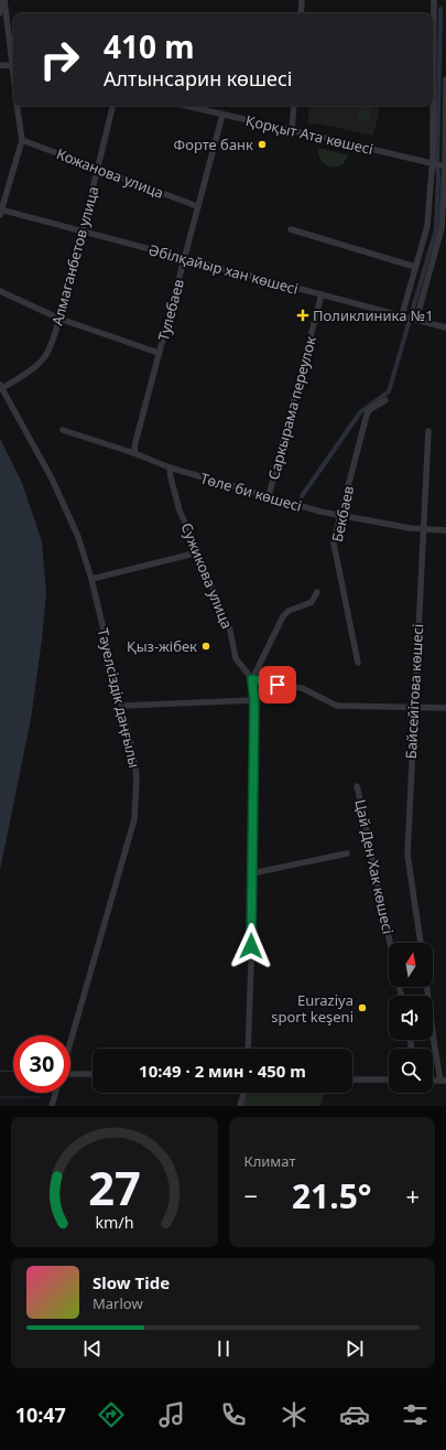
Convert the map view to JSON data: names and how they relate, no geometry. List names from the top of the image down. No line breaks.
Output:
{"streets":{"street":["Қорқыт Ата көшесі","Кожанова улица","Алмаганбетов улица","Әбілқайыр хан көшесі","Тулебаев","Саркырама переулок","Төле би көшесі","Бекбаев","Сужикова улица","Байсейітова көшесі","Тәуелсіздік даңғылы","Цай Ден Хак көшесі"]},"crossings":[["Қорқыт Ата көшесі","Тулебаев"],["Кожанова улица","Алмаганбетов улица"],["Кожанова улица","Тулебаев"],["Алмаганбетов улица","Әбілқайыр хан көшесі"],["Алмаганбетов улица","Тәуелсіздік даңғылы"],["Әбілқайыр хан көшесі","Тулебаев"],["Әбілқайыр хан көшесі","Саркырама переулок"],["Тулебаев","Төле би көшесі"],["Саркырама переулок","Төле би көшесі"],["Төле би көшесі","Бекбаев"],["Төле би көшесі","Сужикова улица"],["Төле би көшесі","Байсейітова көшесі"]],"places":{"other":["Форте банк","Қыз-жібек","Euraziya sport keşeni"],"health":["Поликлиника №1"]},"north":"top","page":{"turn":["410 m","Алтынсарин көшесі"],"limit":"30","trip":"10:49 · 2 мин · 450 m","tile":"Климат","heat":["−","21.5°","+"],"song":["Slow Tide","Marlow"],"tabs":"10:47","gauge":["27","km/h"]}}
